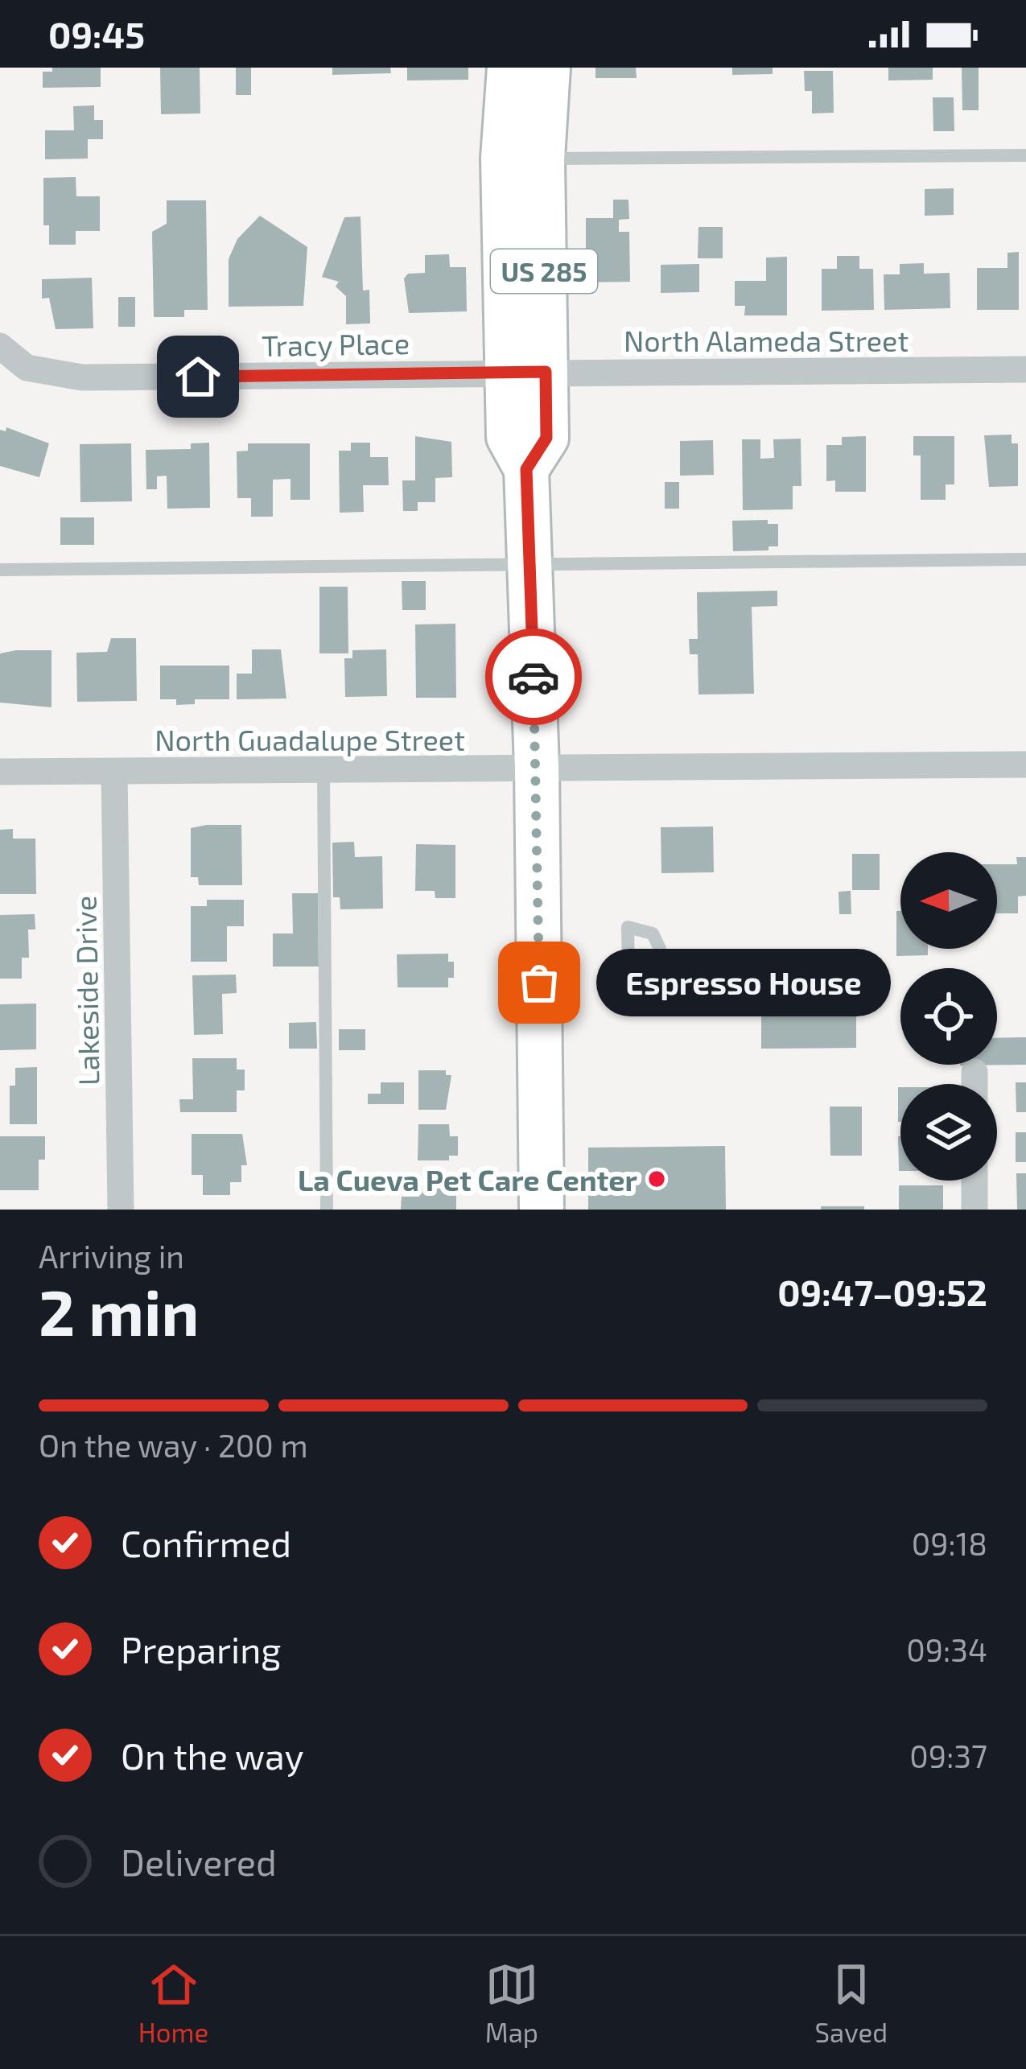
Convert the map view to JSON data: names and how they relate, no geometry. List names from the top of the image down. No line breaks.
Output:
{"streets":{"highway":["US 285"],"street":["North Alameda Street","Tracy Place","North Guadalupe Street","Lakeside Drive"]},"crossings":[["US 285","North Alameda Street"],["US 285","Tracy Place"],["US 285","North Guadalupe Street"],["North Alameda Street","Tracy Place"],["North Guadalupe Street","Lakeside Drive"]],"places":["Espresso House","La Cueva Pet Care Center"],"north":"left","page":{"status":"09:45","bubble":"Espresso House","heading":["2 min","Arriving in","09:47–09:52"],"bar":"On the way · 200 m","list":[["Confirmed","09:18"],["Preparing","09:34"],["On the way","09:37"],"Delivered"],"tabs":["Home","Map","Saved"]}}
